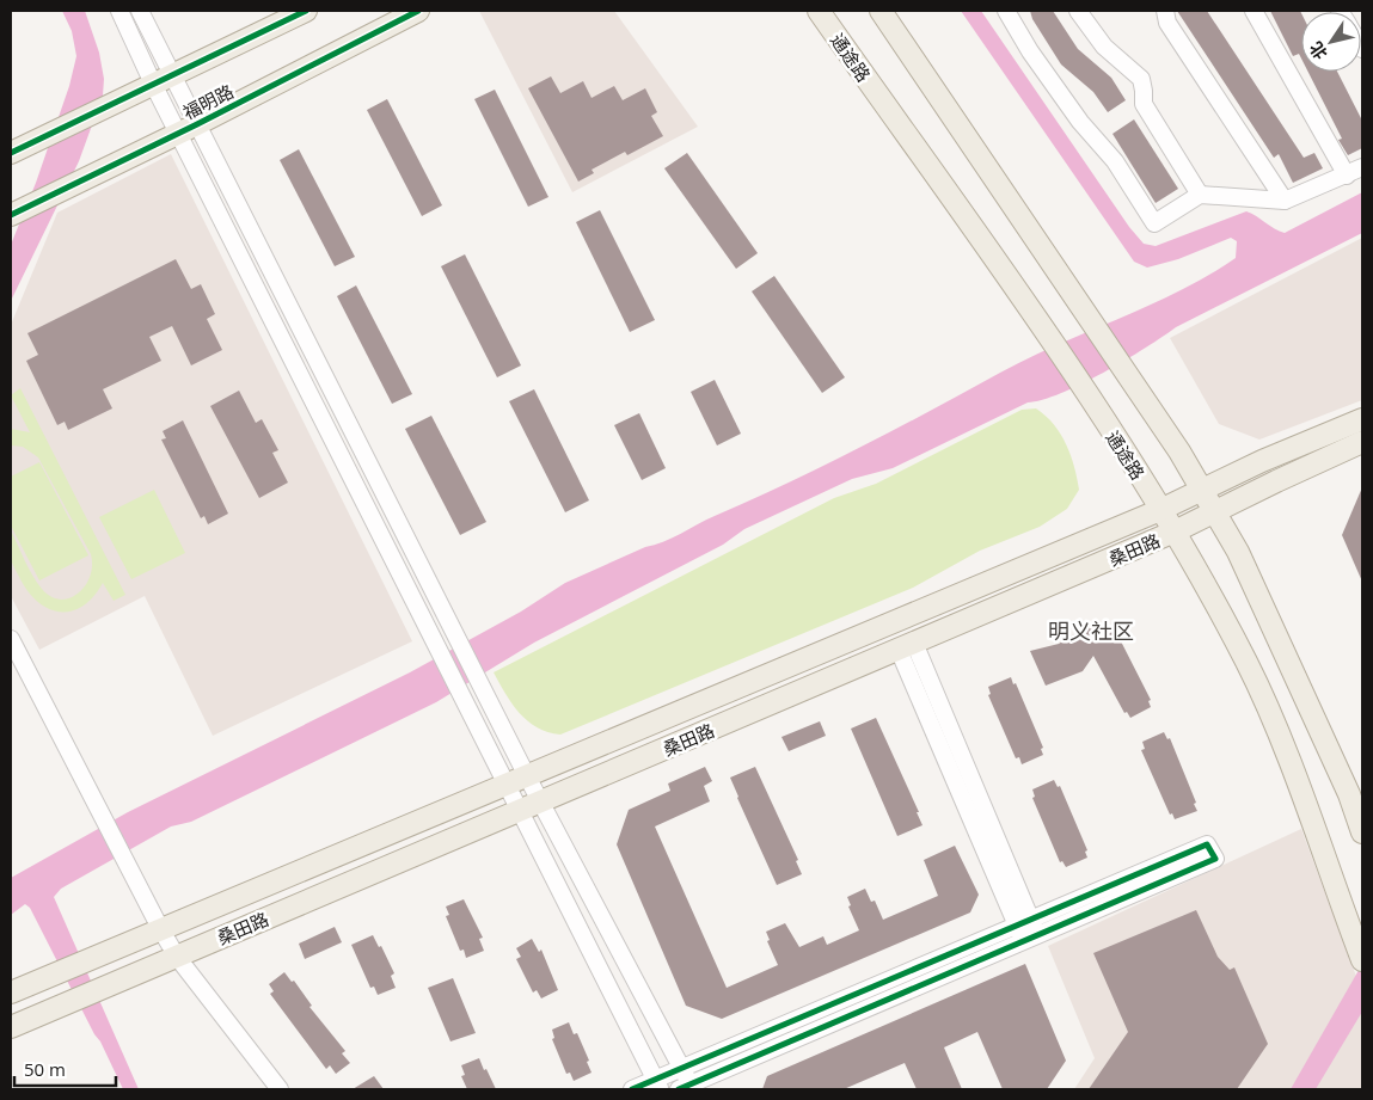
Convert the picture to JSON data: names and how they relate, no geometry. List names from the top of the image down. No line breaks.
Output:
{"streets":{"main road":["通途路","福明路","桑田路"]},"crossings":[["通途路","桑田路"]],"districts":["明义社区"],"scale_bar":"50 m","north":"bottom left"}
